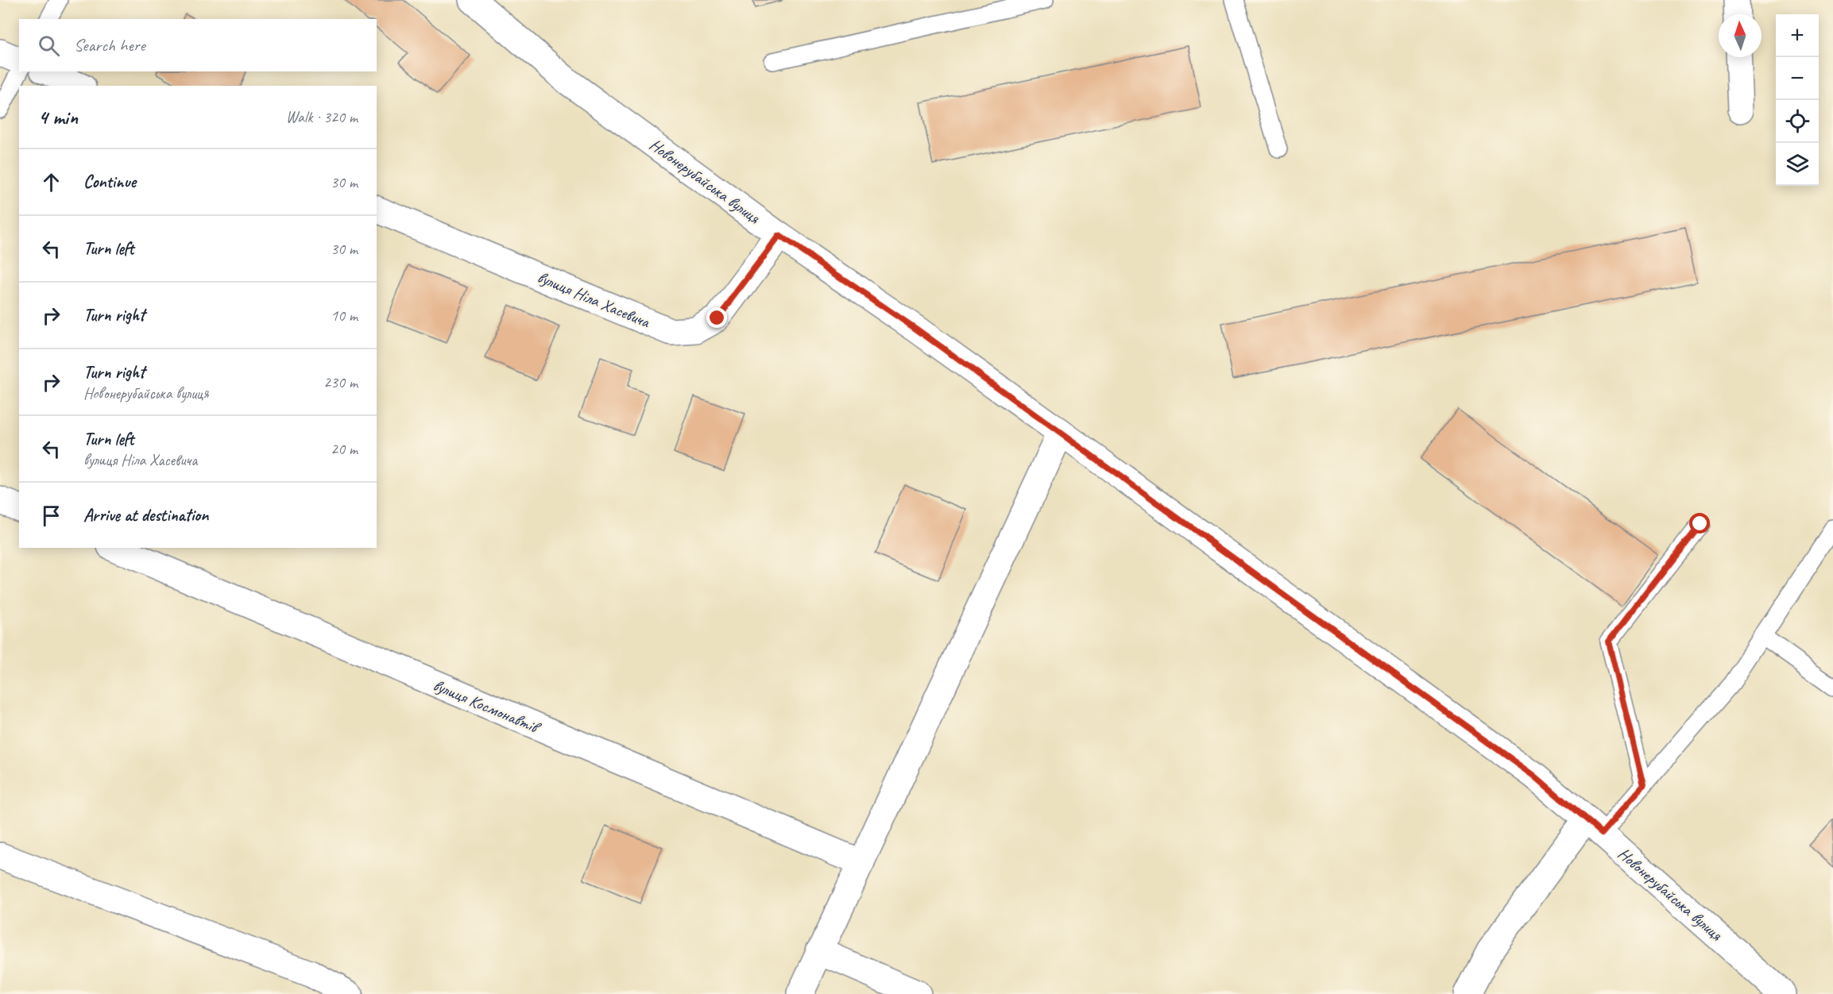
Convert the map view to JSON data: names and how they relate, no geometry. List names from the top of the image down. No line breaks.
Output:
{"streets":{"street":["Новонерубайська вулиця","вулиця Ніла Хасевича","вулиця Космонавтів"]},"crossings":[["Новонерубайська вулиця","вулиця Ніла Хасевича"]],"north":"top","page":{"map_buttons":["+","−"],"search":"Search here","heading":["4 min","Walk · 320 m"],"list":[["Continue","30 m"],["Turn left","30 m"],["Turn right","10 m"],["Turn right","Новонерубайська вулиця","230 m"],["Turn left","вулиця Ніла Хасевича","20 m"],"Arrive at destination"]}}
